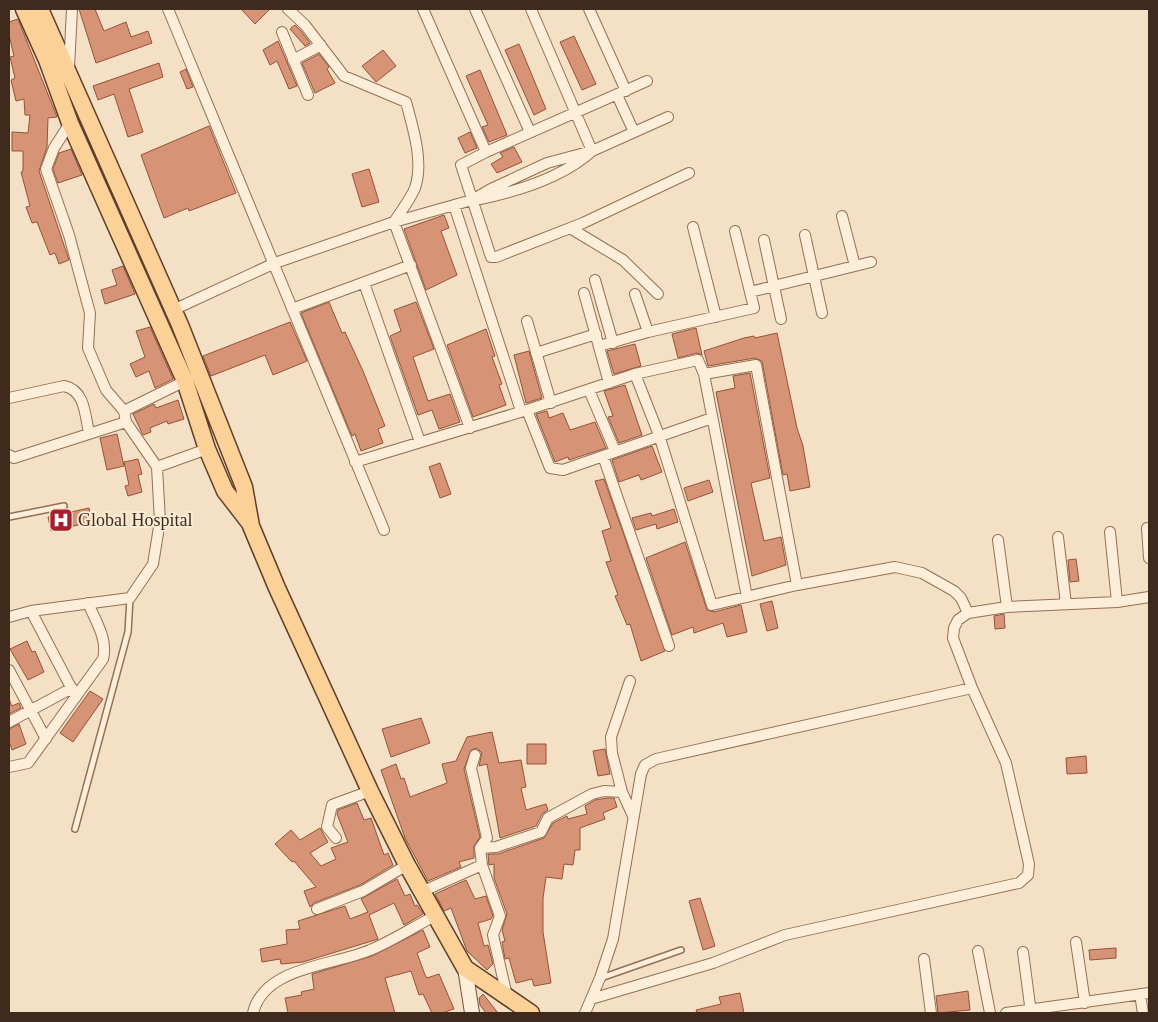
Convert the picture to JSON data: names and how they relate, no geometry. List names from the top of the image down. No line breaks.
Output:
{"places":{"hospital":["Global Hospital"]}}
